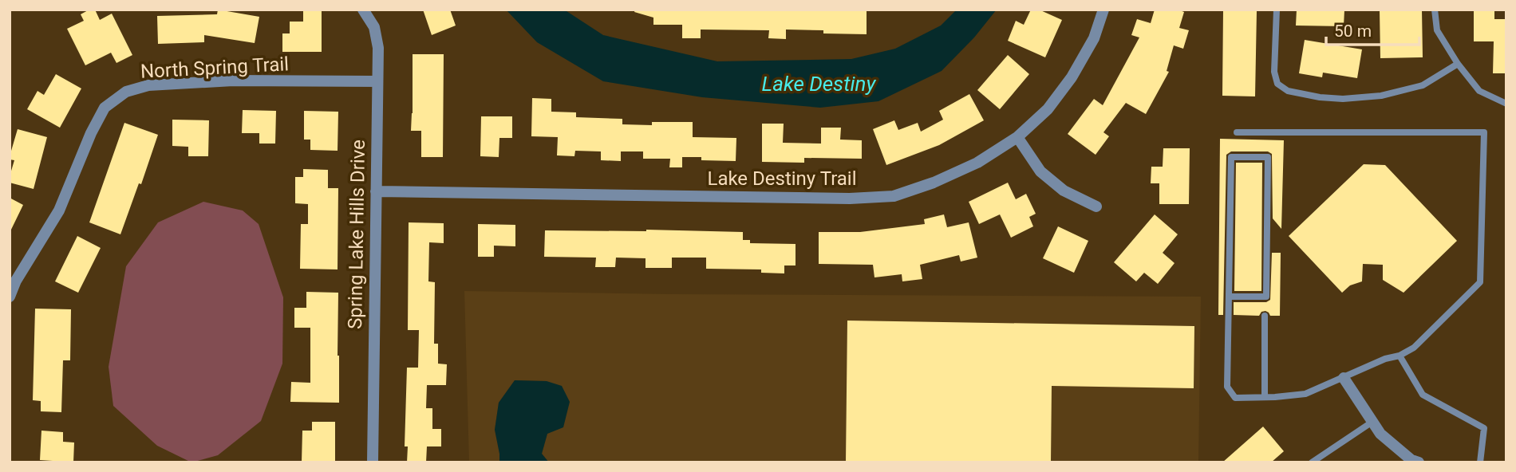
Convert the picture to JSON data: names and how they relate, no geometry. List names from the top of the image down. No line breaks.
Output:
{"streets":{"street":["North Spring Trail","Lake Destiny Trail","Spring Lake Hills Drive"]},"crossings":[["North Spring Trail","Spring Lake Hills Drive"],["Lake Destiny Trail","Spring Lake Hills Drive"]],"water":["Lake Destiny"],"scale_bar":"50 m"}
